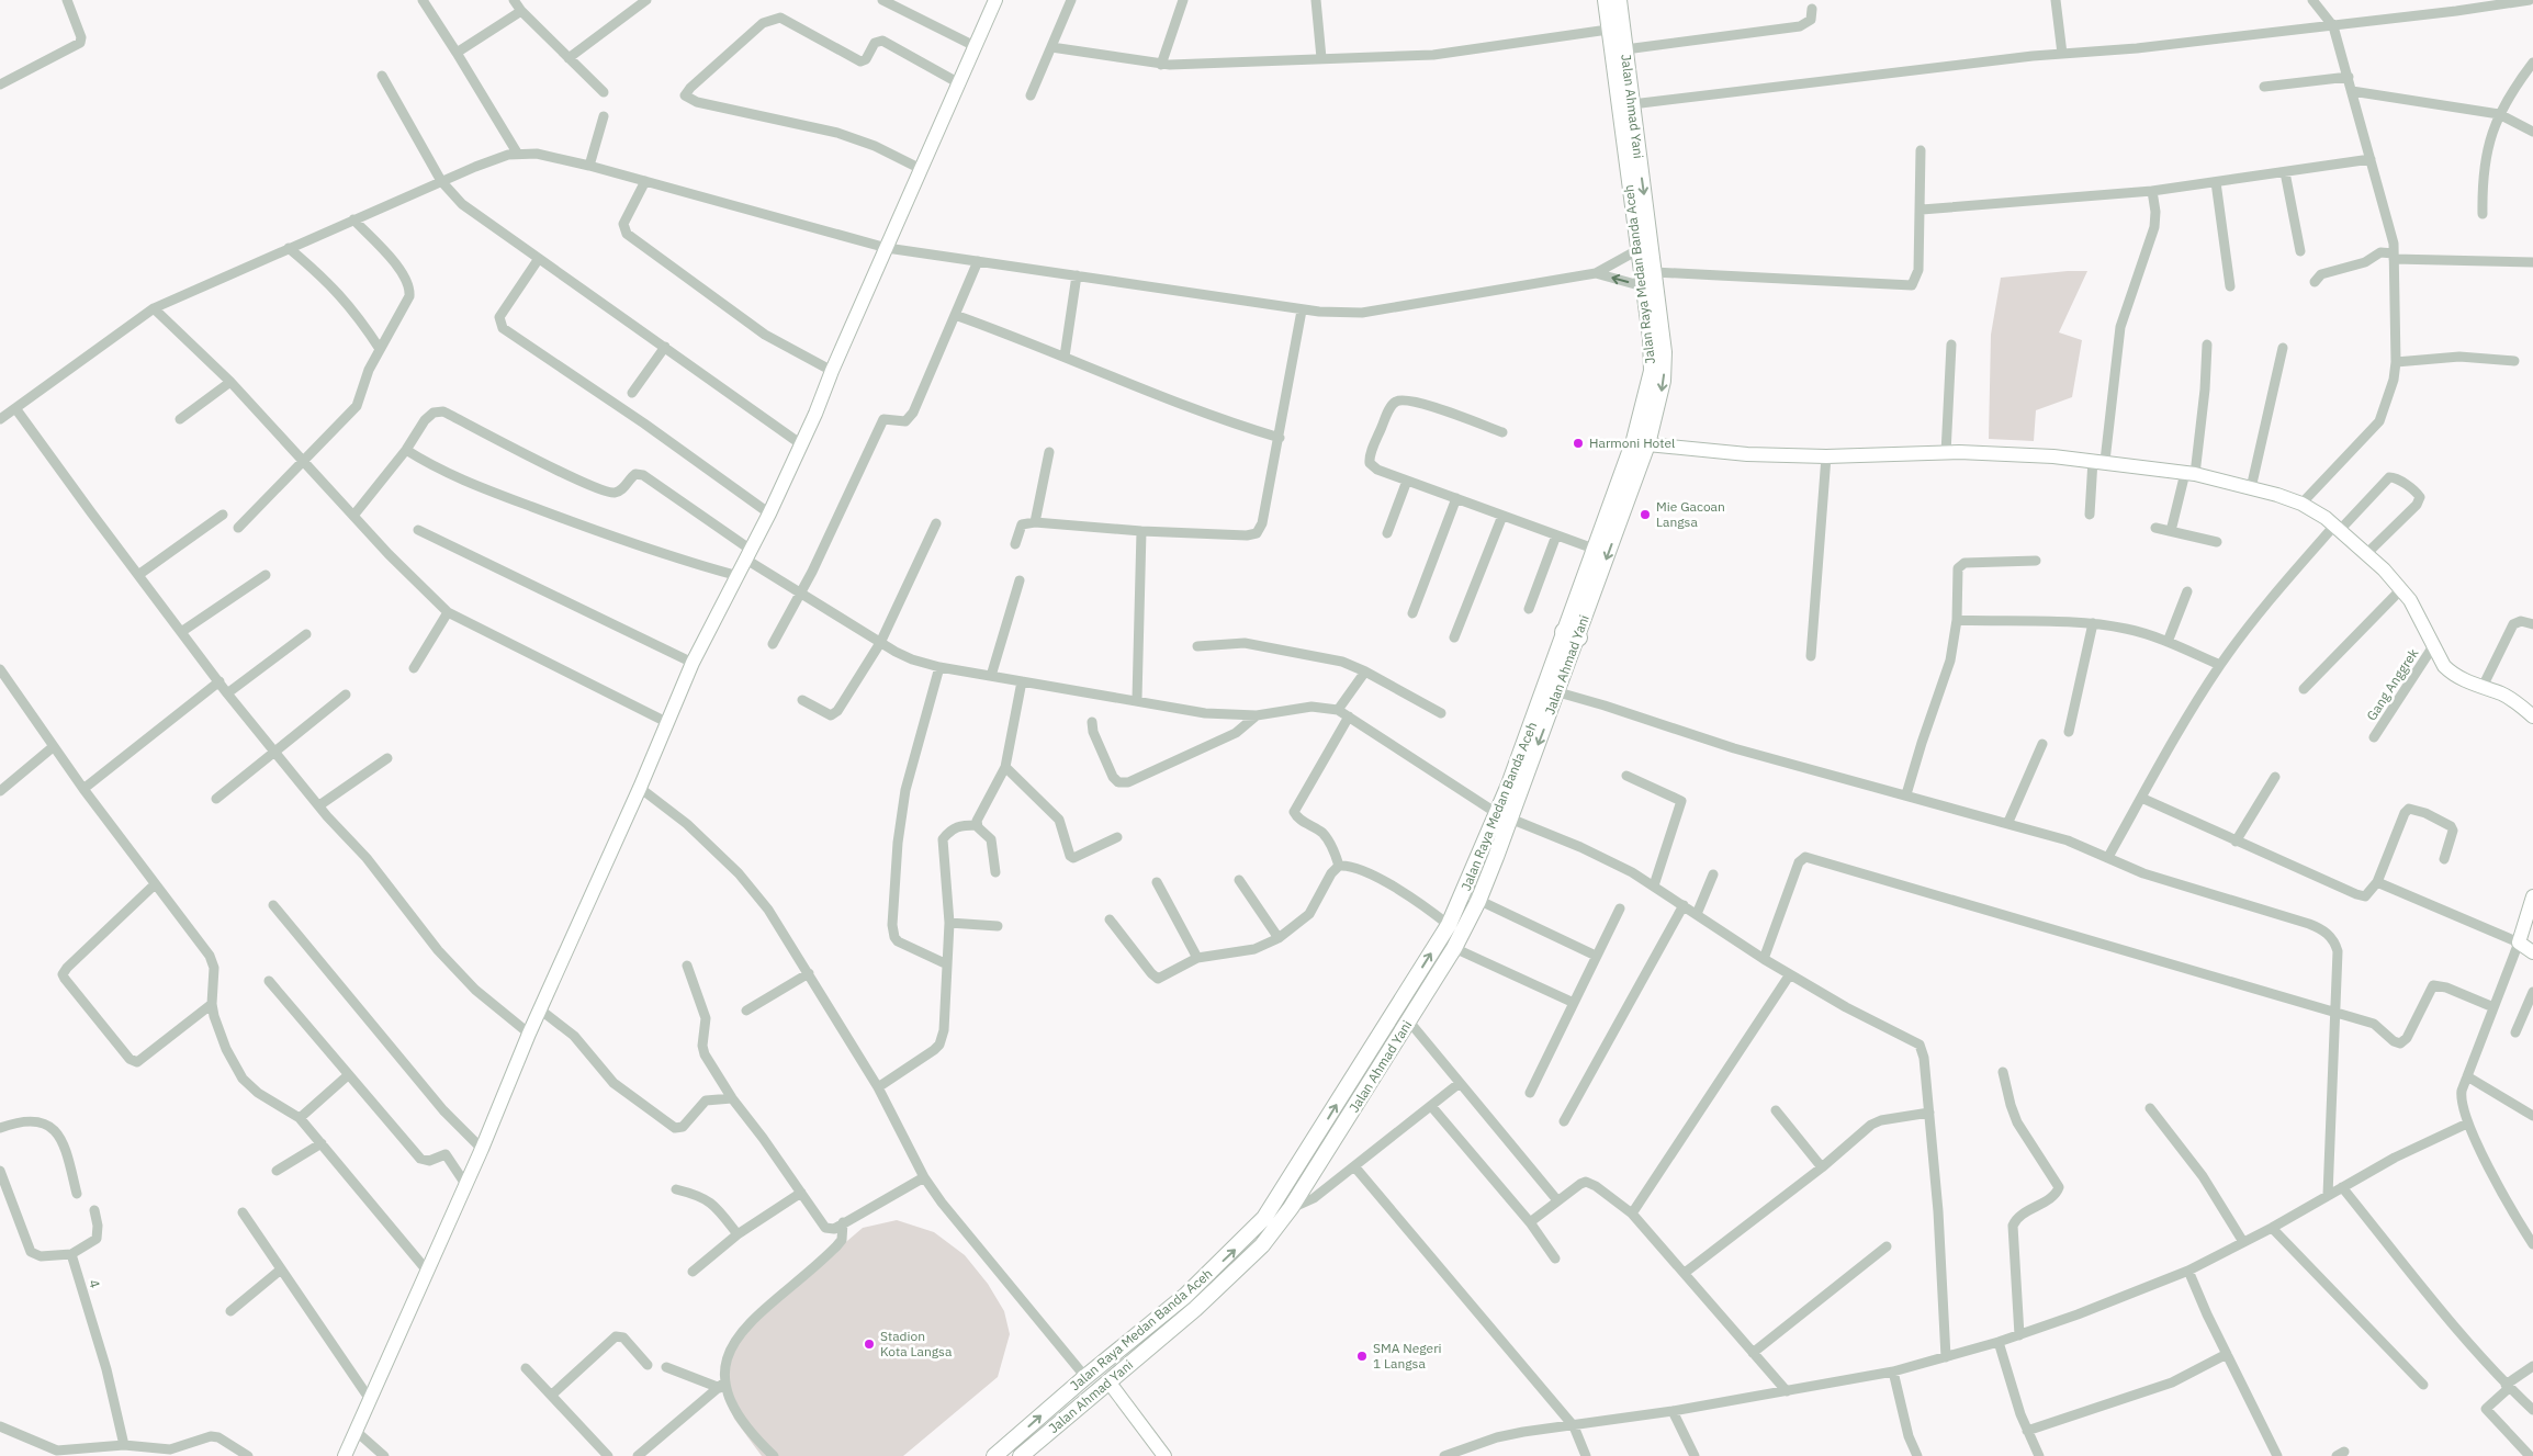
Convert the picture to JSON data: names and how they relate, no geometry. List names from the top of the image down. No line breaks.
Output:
{"streets":{"main road":["Jalan Ahmad Yani","Jalan Raya Medan Banda Aceh"],"street":["Gang Anggrek","4"]},"crossings":[["Jalan Ahmad Yani","Jalan Raya Medan Banda Aceh"]],"one_way":["Jalan Ahmad Yani","Jalan Raya Medan Banda Aceh"],"places":["Harmoni Hotel","Mie Gacoan Langsa","Stadion Kota Langsa","SMA Negeri 1 Langsa"]}
